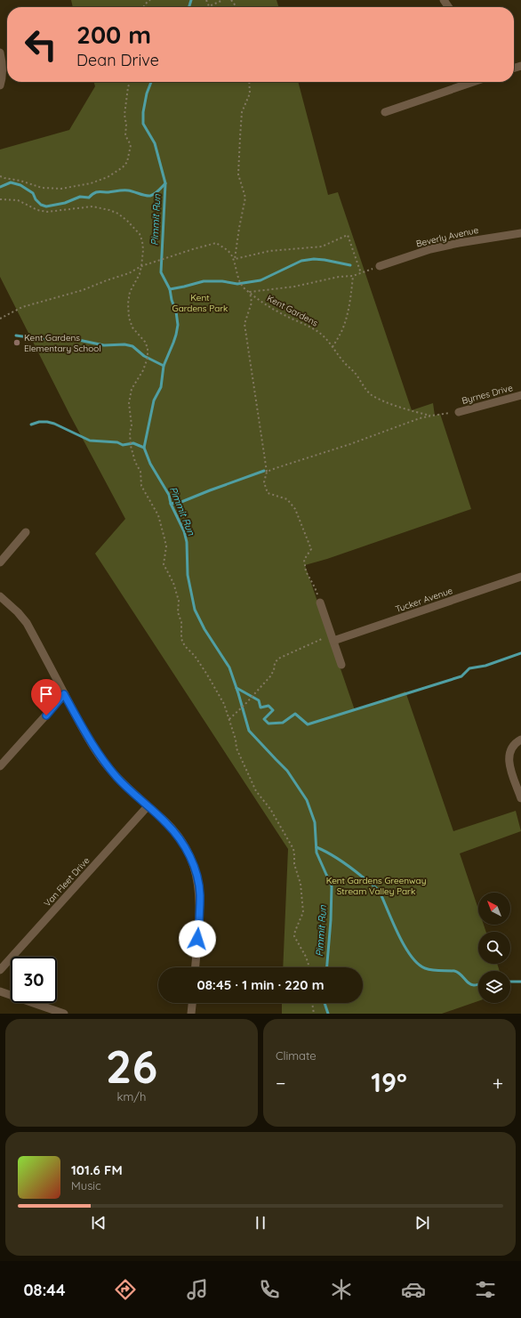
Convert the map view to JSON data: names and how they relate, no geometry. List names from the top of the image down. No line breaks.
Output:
{"streets":{"street":["Beverly Avenue","Byrnes Drive","Tucker Avenue","Van Fleet Drive"],"path":["Kent Gardens"]},"crossings":[["Kent Gardens","Byrnes Drive"]],"water":["Pimmit Run"],"parks":["Kent Gardens Park","Kent Gardens Greenway Stream Valley Park"],"places":["Kent Gardens Elementary School"],"north":"top left","page":{"turn":["200 m","Dean Drive"],"limit":"30","trip":"08:45 · 1 min · 220 m","tile":[["26","km/h"],"Climate"],"heat":["−","19°","+"],"song":["101.6 FM","Music"],"tabs":"08:44"}}
